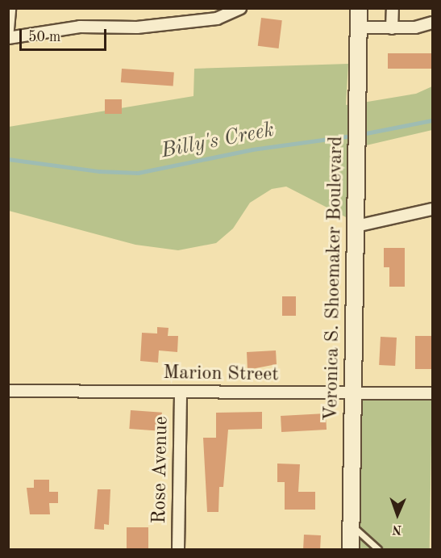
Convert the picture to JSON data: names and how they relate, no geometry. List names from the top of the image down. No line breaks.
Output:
{"streets":{"street":["Veronica S. Shoemaker Boulevard","Marion Street","Rose Avenue"]},"crossings":[["Veronica S. Shoemaker Boulevard","Marion Street"],["Marion Street","Rose Avenue"]],"water":["Billy's Creek"],"scale_bar":"50 m","north":"bottom"}
